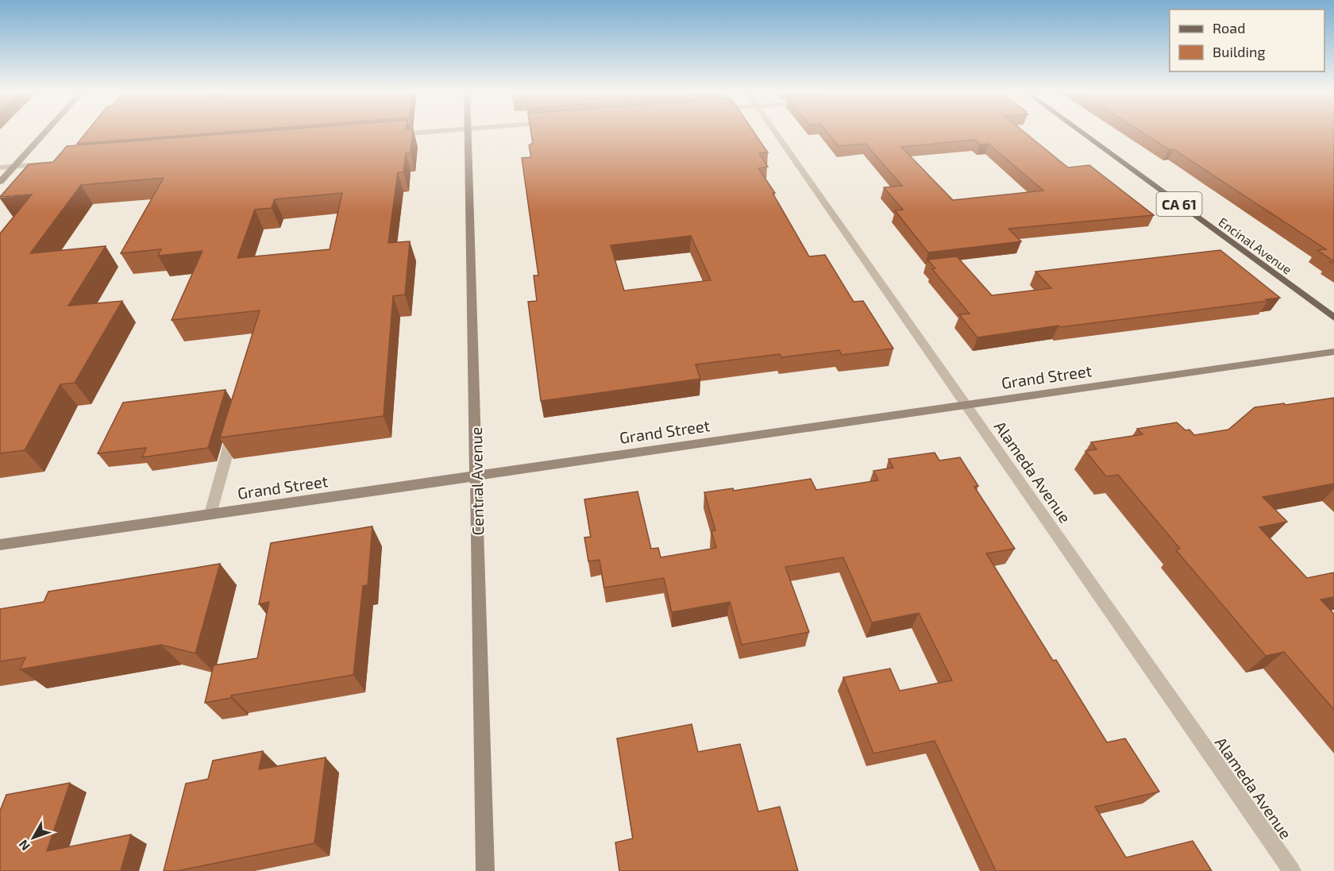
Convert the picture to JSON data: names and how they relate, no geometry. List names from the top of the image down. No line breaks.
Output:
{"streets":{"main road":["CA 61","Encinal Avenue"],"street":["Grand Street","Alameda Avenue","Central Avenue"]},"crossings":[["Grand Street","Alameda Avenue"],["Grand Street","Central Avenue"]],"legend":["Road","Building"],"north":"bottom left"}
